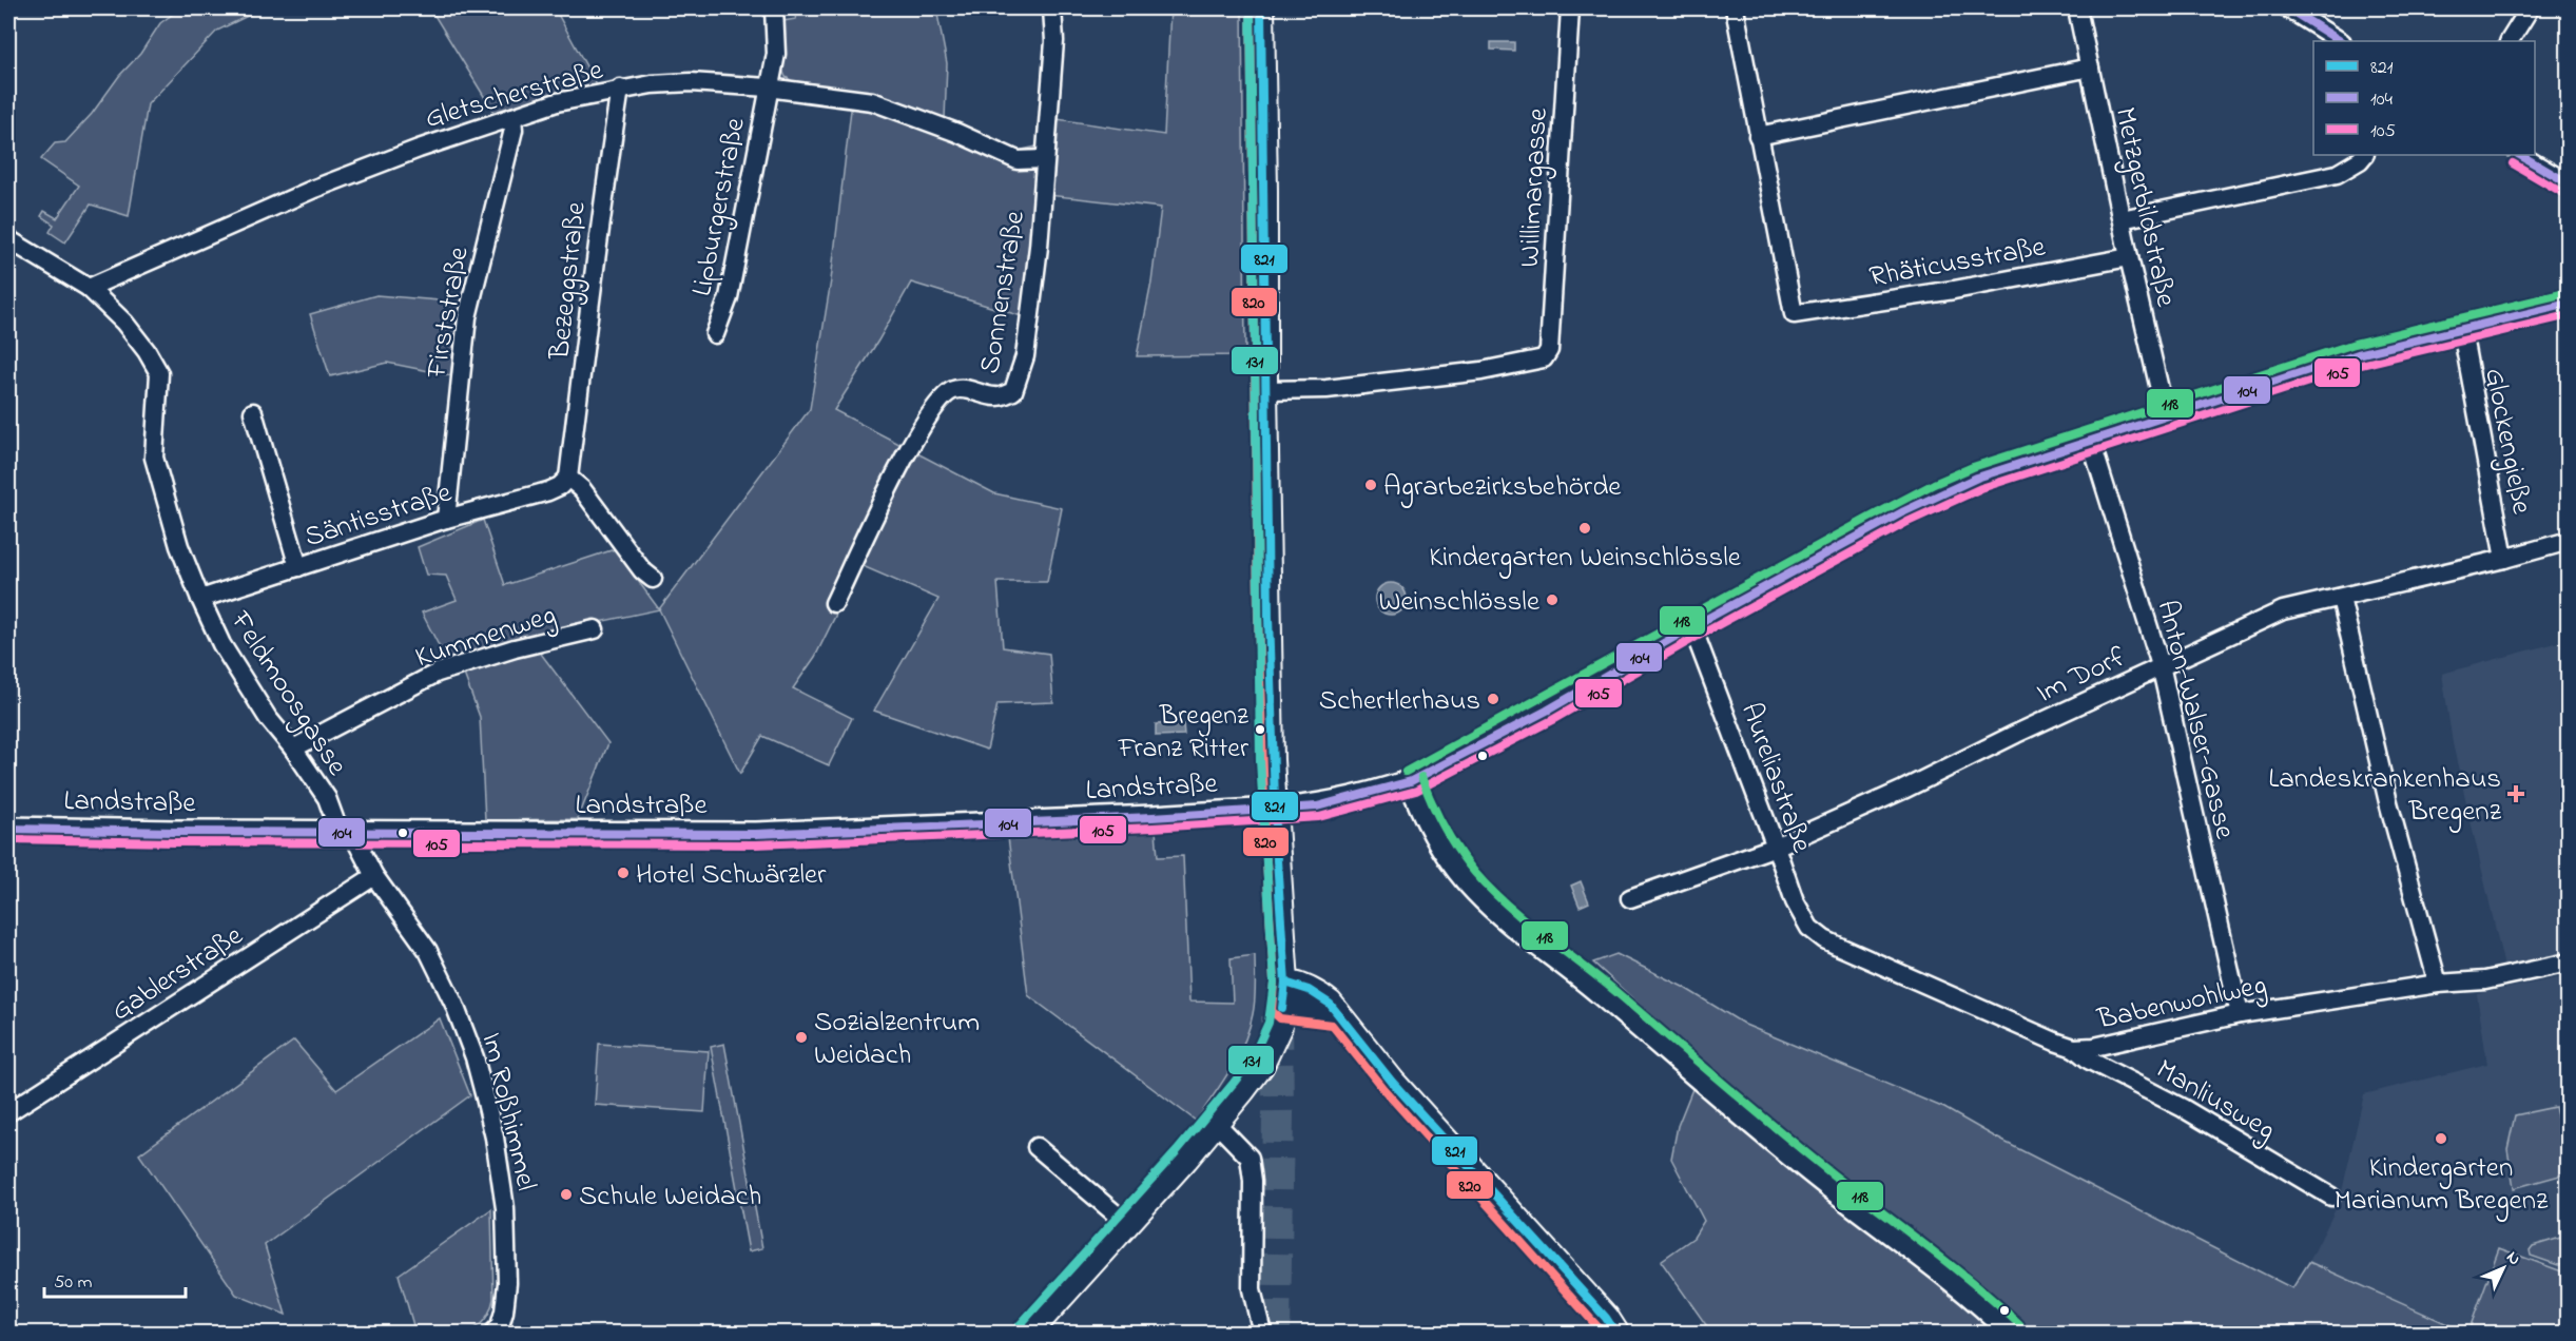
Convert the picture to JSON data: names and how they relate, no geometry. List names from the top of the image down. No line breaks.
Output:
{"streets":{"street":["Gletscherstraße","Willimargasse","Lipburgerstraße","Metzgerbildstraße","Rhäticusstraße","Bezeggstraße","Sonnenstraße","Firststraße","Glockengieße","Säntisstraße","Kummenweg","Im Dorf","Feldmoosgasse","Anton-Walser-Gasse","Aureliastraße","Landstraße","Gablerstraße","Babenwohlweg","Manliusweg","Im Roßhimmel"]},"crossings":[["Gletscherstraße","Lipburgerstraße"],["Gletscherstraße","Bezeggstraße"],["Gletscherstraße","Sonnenstraße"],["Gletscherstraße","Firststraße"],["Gletscherstraße","Feldmoosgasse"],["Metzgerbildstraße","Rhäticusstraße"],["Bezeggstraße","Säntisstraße"],["Firststraße","Säntisstraße"],["Glockengieße","Im Dorf"],["Säntisstraße","Feldmoosgasse"],["Kummenweg","Feldmoosgasse"],["Im Dorf","Anton-Walser-Gasse"],["Im Dorf","Aureliastraße"],["Feldmoosgasse","Landstraße"],["Feldmoosgasse","Im Roßhimmel"],["Anton-Walser-Gasse","Babenwohlweg"],["Aureliastraße","Babenwohlweg"],["Landstraße","Im Roßhimmel"],["Gablerstraße","Im Roßhimmel"],["Babenwohlweg","Manliusweg"]],"places":{"other":["Agrarbezirksbehörde","Kindergarten Weinschlössle","Weinschlössle","Schertlerhaus","Bregenz Franz Ritter","Hotel Schwärzler","Sozialzentrum Weidach","Kindergarten Marianum Bregenz","Schule Weidach"],"health":["Landeskrankenhaus Bregenz"]},"lines":["transit line 821","transit line 104","transit line 820","transit line 131","transit line 105","transit line 118"],"legend":["821","104","105"],"scale_bar":"50 m","north":"top right"}
